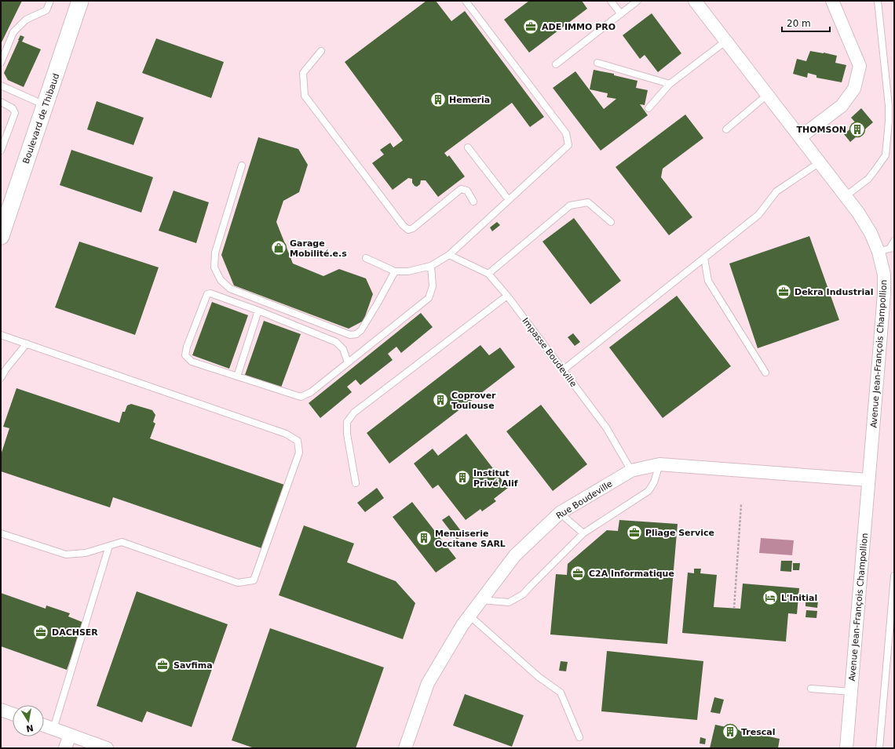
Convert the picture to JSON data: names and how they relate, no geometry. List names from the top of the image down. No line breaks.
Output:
{"streets":{"street":["Boulevard de Thibaud","Avenue Jean-François Champollion","Rue Boudeville"],"lane":["Impasse Boudeville"]},"crossings":[["Impasse Boudeville","Rue Boudeville"],["Avenue Jean-François Champollion","Rue Boudeville"]],"places":{"office":["ADE IMMO PRO","Dekra Industrial","Pliage Service","C2A Informatique","DACHSER","Savfima"],"building":["Hemeria","THOMSON","Coprover Toulouse","Institut Privé Alif","Menuiserie Occitane SARL","Trescal"],"shop":["Garage Mobilité.e.s"],"hotel":["L'Initial"]},"scale_bar":"20 m","north":"bottom"}
